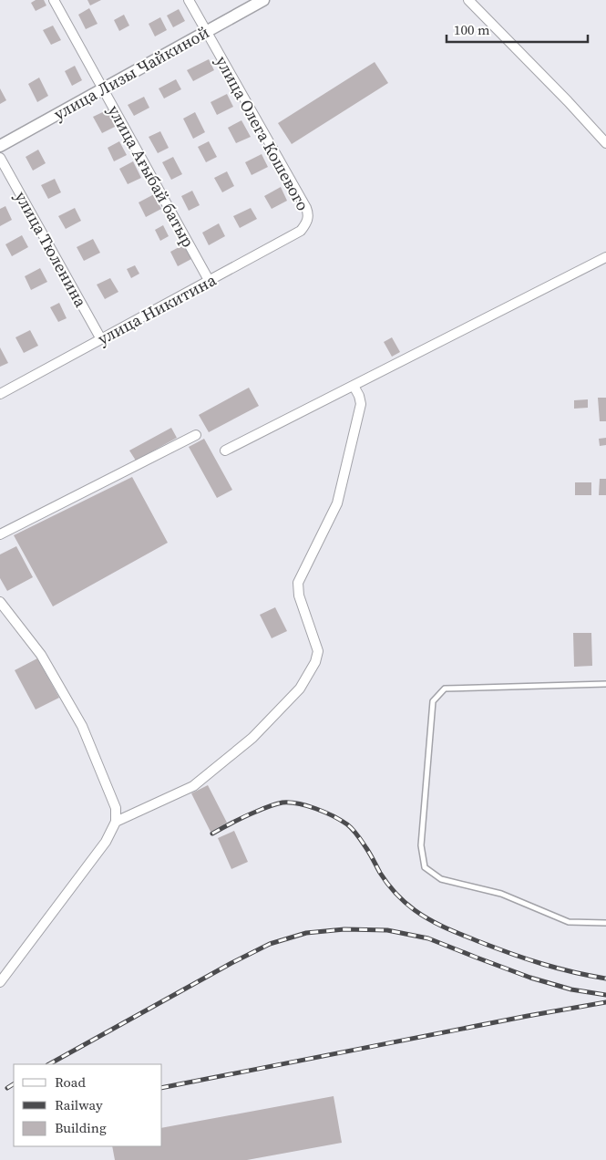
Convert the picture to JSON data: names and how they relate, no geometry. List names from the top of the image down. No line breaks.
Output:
{"streets":{"street":["улица Лизы Чайкиной","улица Олега Кошевого","улица Ағыбай батыр","улица Тюленина","улица Никитина"]},"crossings":[["улица Лизы Чайкиной","улица Олега Кошевого"],["улица Лизы Чайкиной","улица Ағыбай батыр"],["улица Олега Кошевого","улица Никитина"],["улица Ағыбай батыр","улица Никитина"],["улица Тюленина","улица Никитина"]],"legend":["Road","Railway","Building"],"scale_bar":"100 m"}
